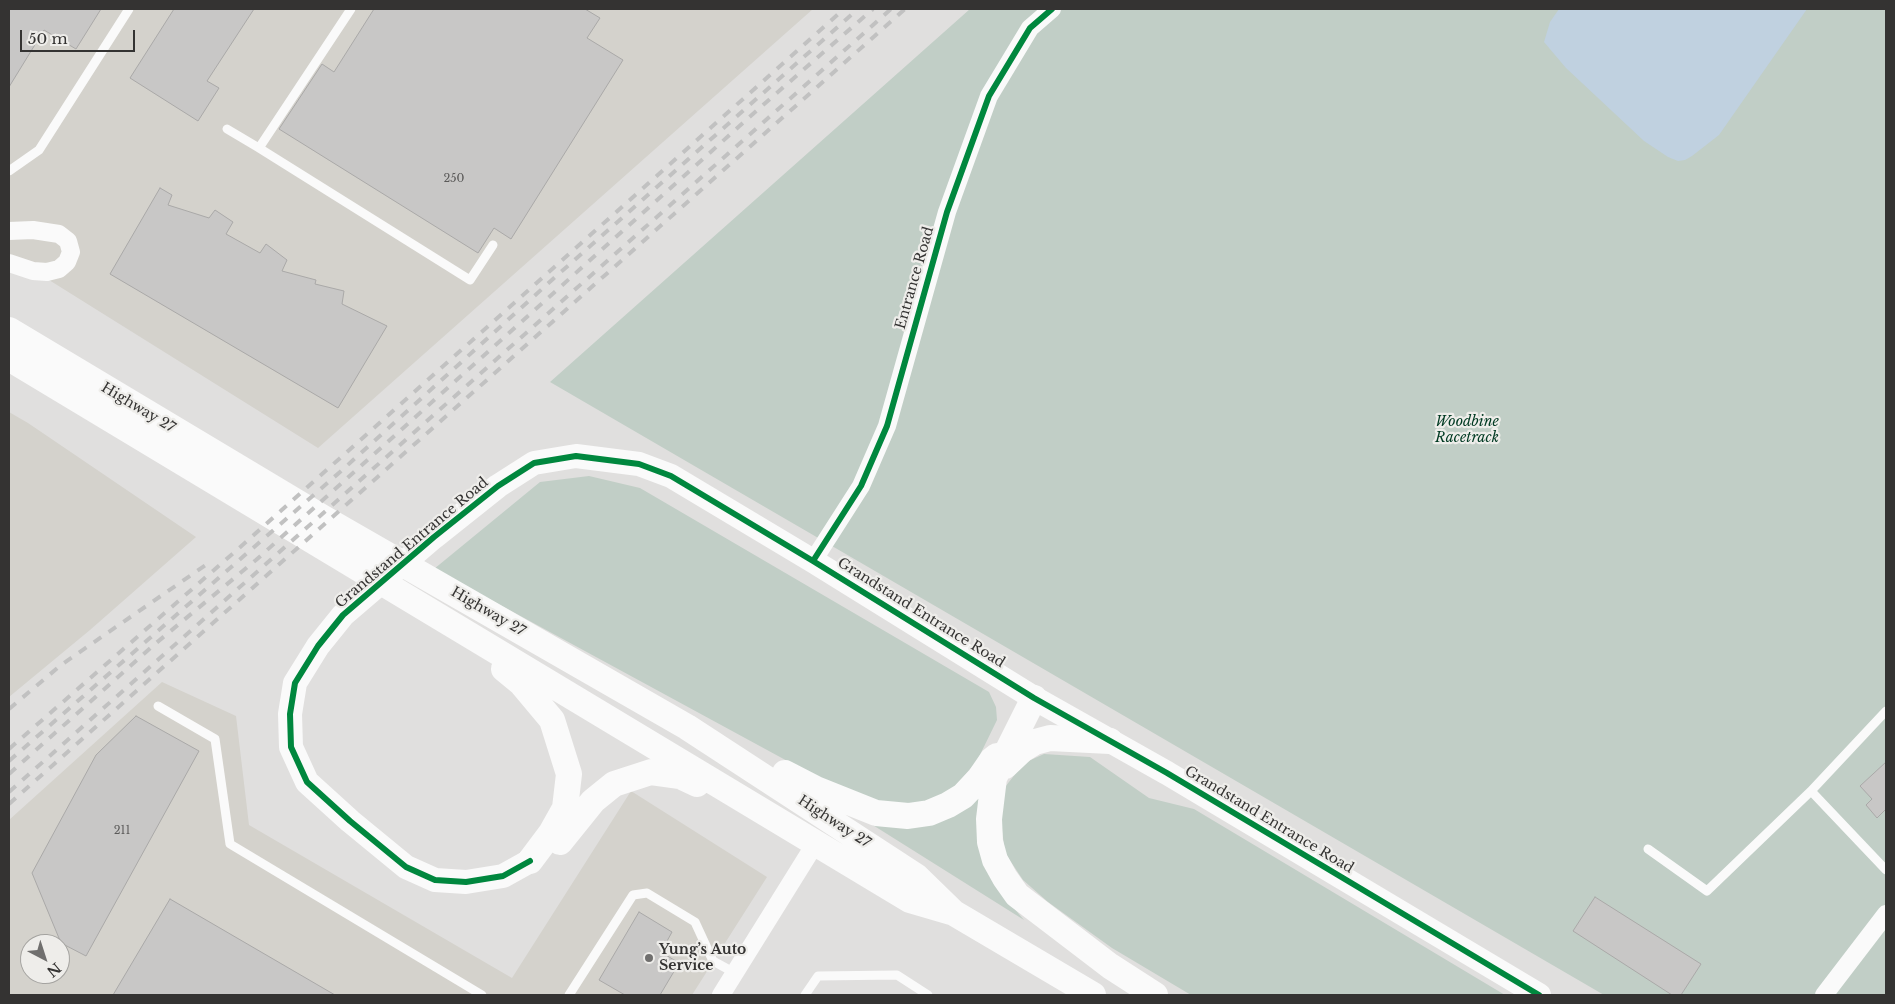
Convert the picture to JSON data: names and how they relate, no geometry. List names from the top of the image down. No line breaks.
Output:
{"streets":{"main road":["Highway 27"],"street":["Entrance Road","Grandstand Entrance Road"]},"crossings":[["Entrance Road","Grandstand Entrance Road"]],"parks":["Woodbine Racetrack"],"places":["Yung’s Auto Service"],"house_numbers":["250","211"],"scale_bar":"50 m","north":"bottom right"}
